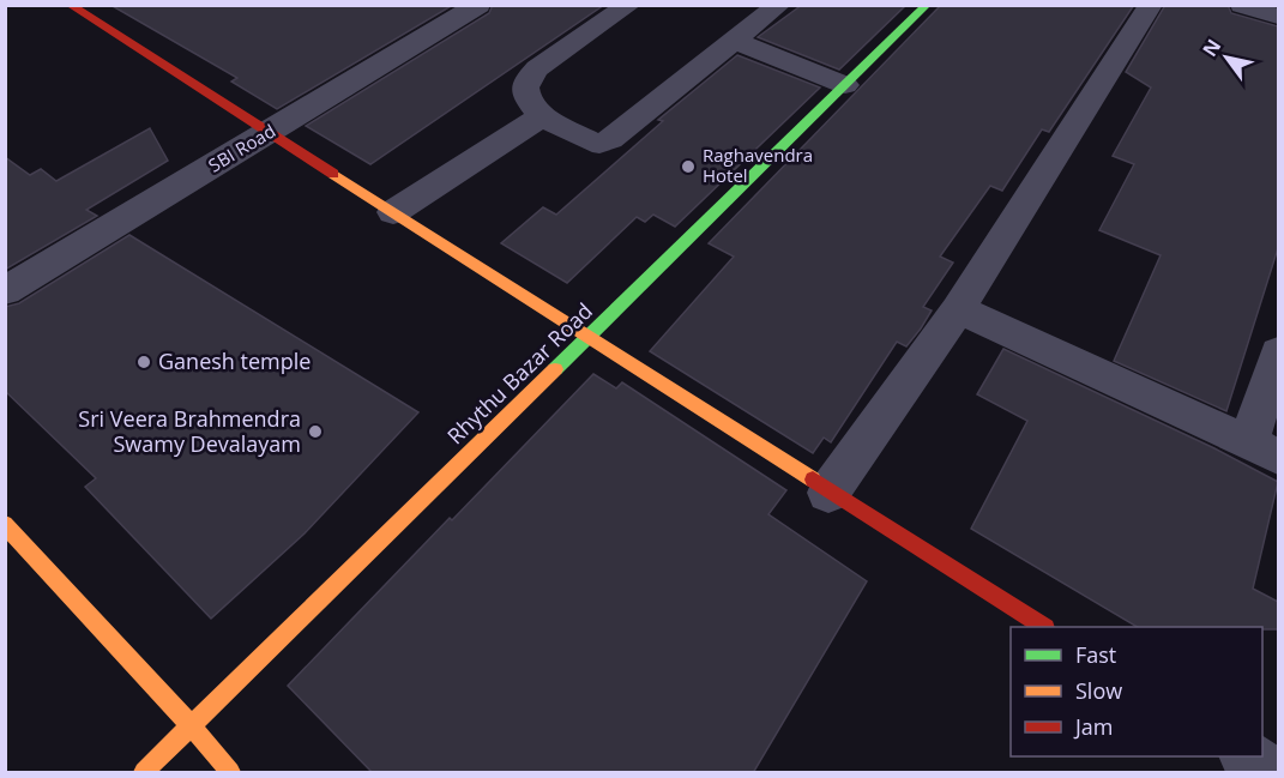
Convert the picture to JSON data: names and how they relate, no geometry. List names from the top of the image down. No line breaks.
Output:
{"streets":{"street":["SBI Road","Rhythu Bazar Road"]},"places":["Raghavendra Hotel","Ganesh temple","Sri Veera Brahmendra Swamy Devalayam"],"legend":["Fast","Slow","Jam"],"north":"top left"}
